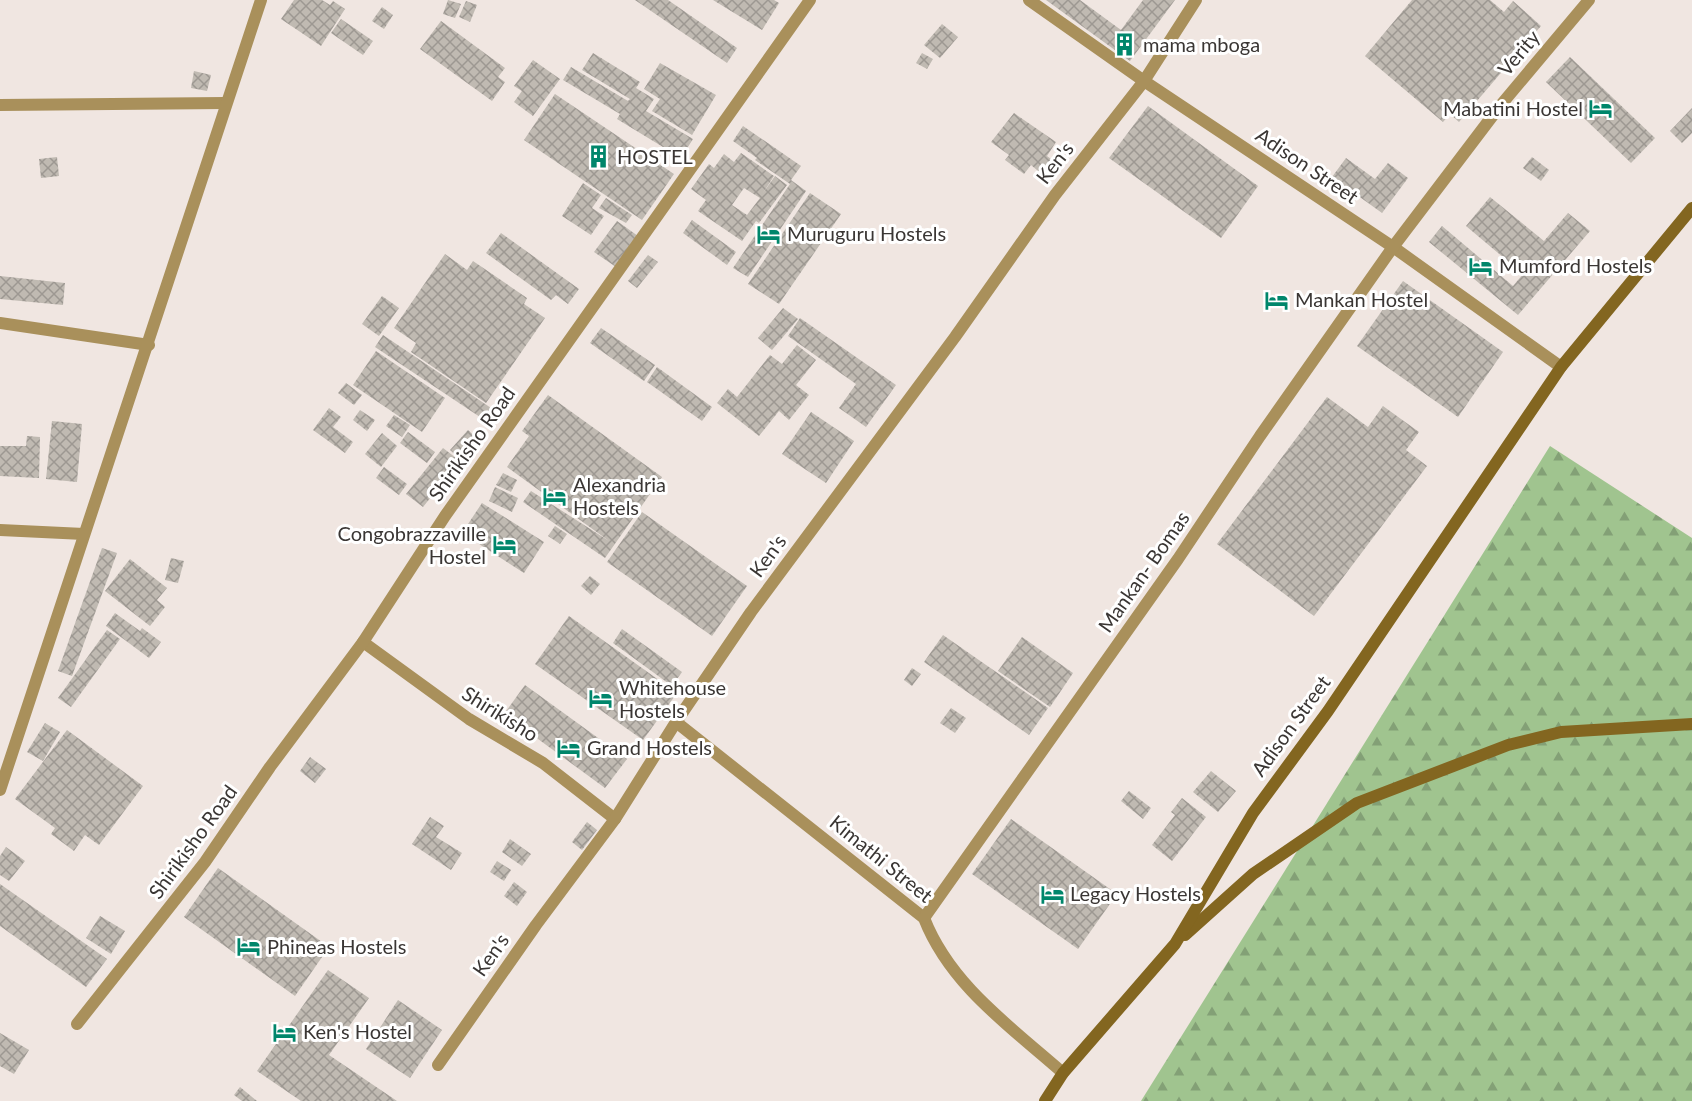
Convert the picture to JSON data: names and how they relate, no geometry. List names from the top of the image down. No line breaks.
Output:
{"streets":{"street":["Verity","Ken's","Adison Street","Shirikisho Road","Mankan- Bomas","Shirikisho","Kimathi Street"]},"crossings":[["Verity","Adison Street"],["Verity","Mankan- Bomas"],["Ken's","Adison Street"],["Ken's","Shirikisho"],["Ken's","Kimathi Street"],["Adison Street","Mankan- Bomas"],["Adison Street","Kimathi Street"],["Shirikisho Road","Shirikisho"],["Mankan- Bomas","Kimathi Street"]],"places":{"building":["mama mboga","HOSTEL"],"hotel":["Mabatini Hostel","Muruguru Hostels","Mumford Hostels","Mankan Hostel","Alexandria Hostels","Congobrazzaville Hostel","Whitehouse Hostels","Grand Hostels","Legacy Hostels","Phineas Hostels","Ken's Hostel"]}}
